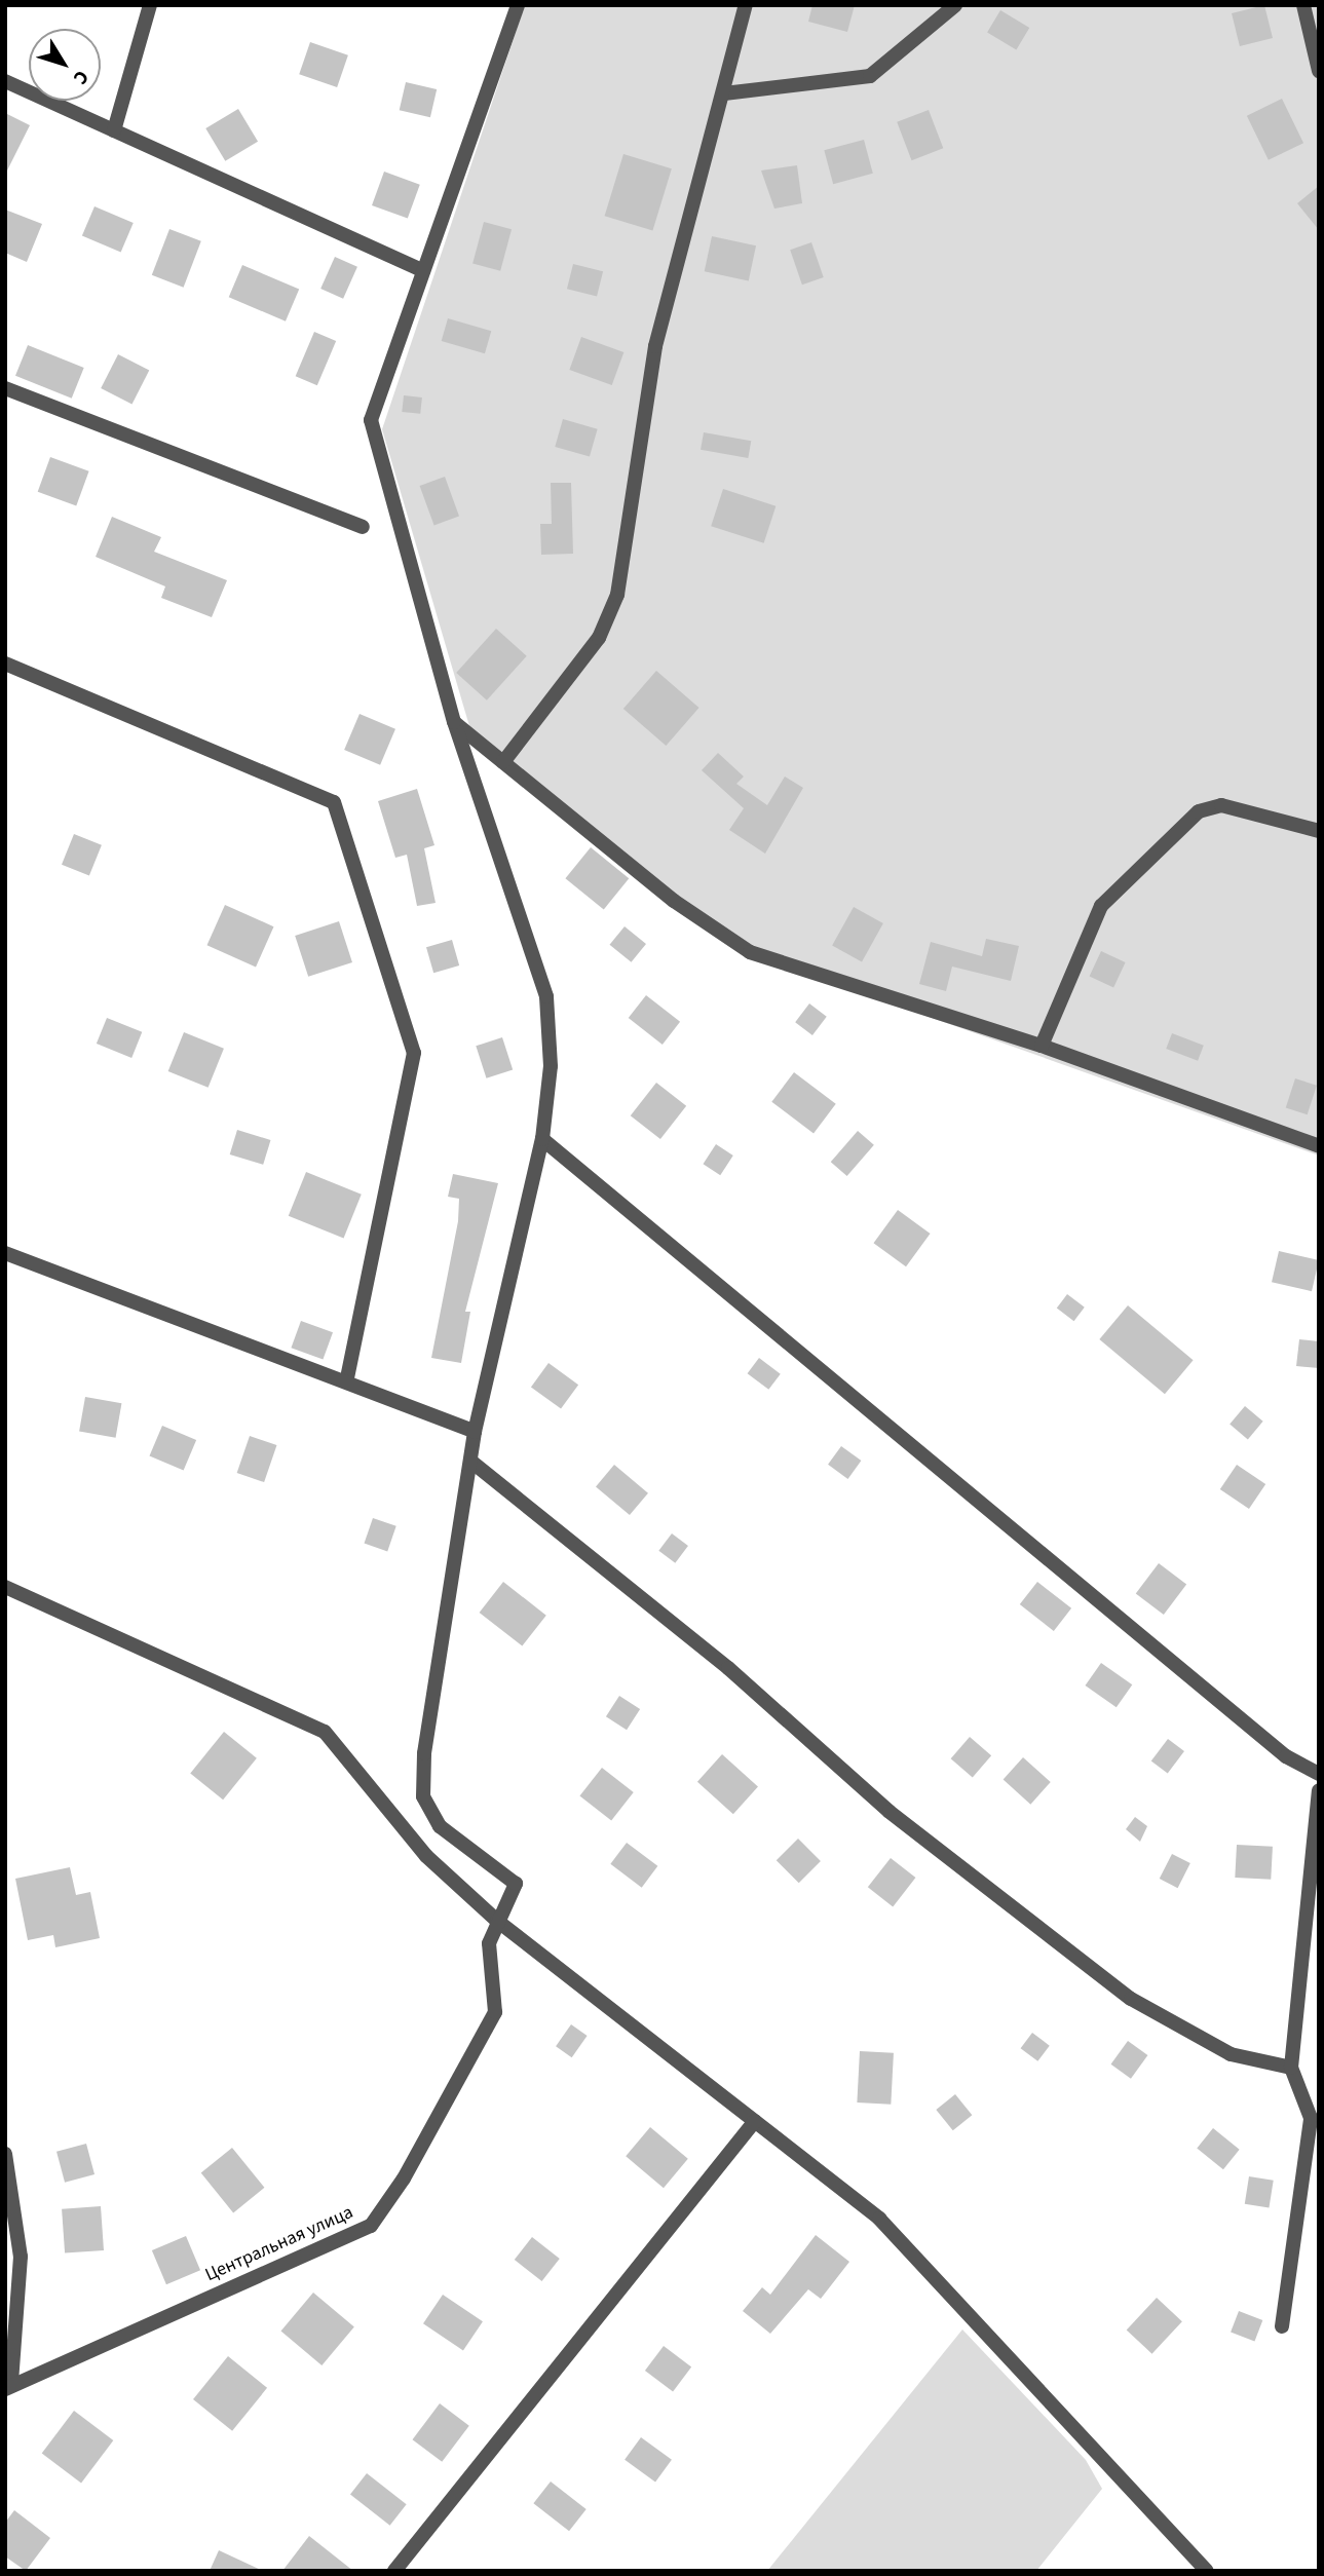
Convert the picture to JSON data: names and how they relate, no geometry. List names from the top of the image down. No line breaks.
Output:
{"streets":{"street":["Центральная улица"]},"north":"bottom right"}
